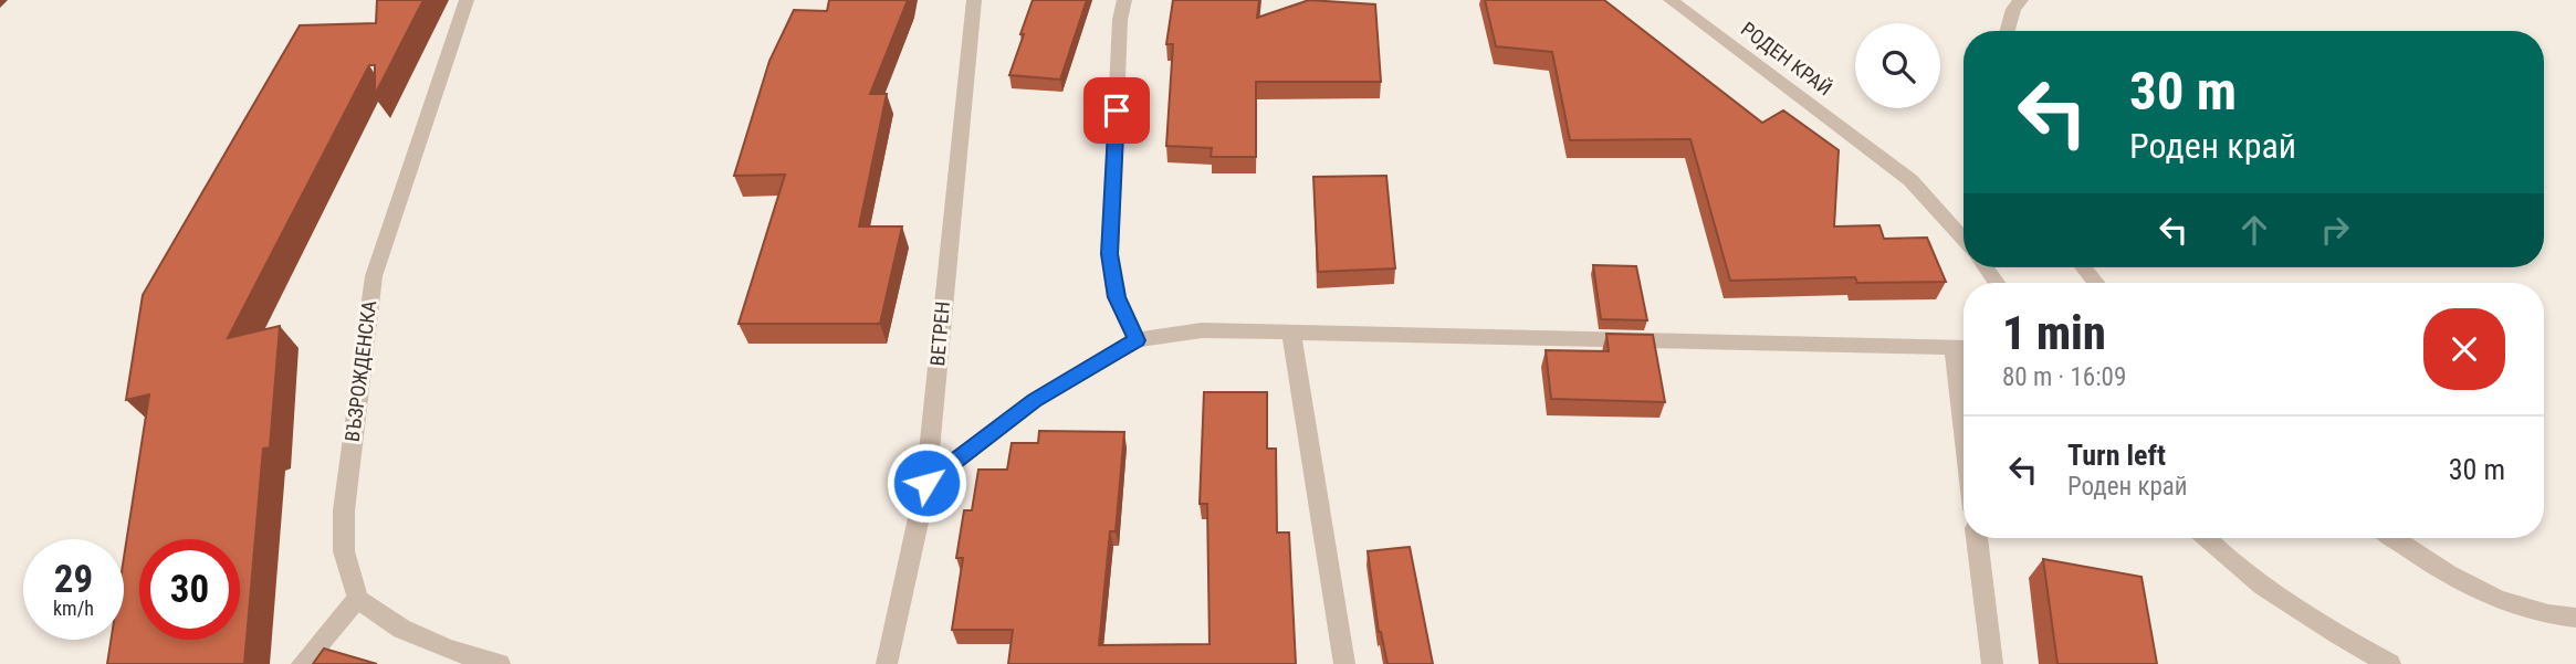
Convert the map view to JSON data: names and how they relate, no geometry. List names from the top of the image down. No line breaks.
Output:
{"streets":{"street":["РОДЕН КРАЙ","ВЕТРЕН","ВЪЗРОЖДЕНСКА"]},"page":{"turn":["30 m","Роден край"],"heading":["1 min","80 m · 16:09"],"list":[{"name":"Turn left","note":"Роден край","value":"30 m"}],"speed":"29 km/h","limit":"30"}}
